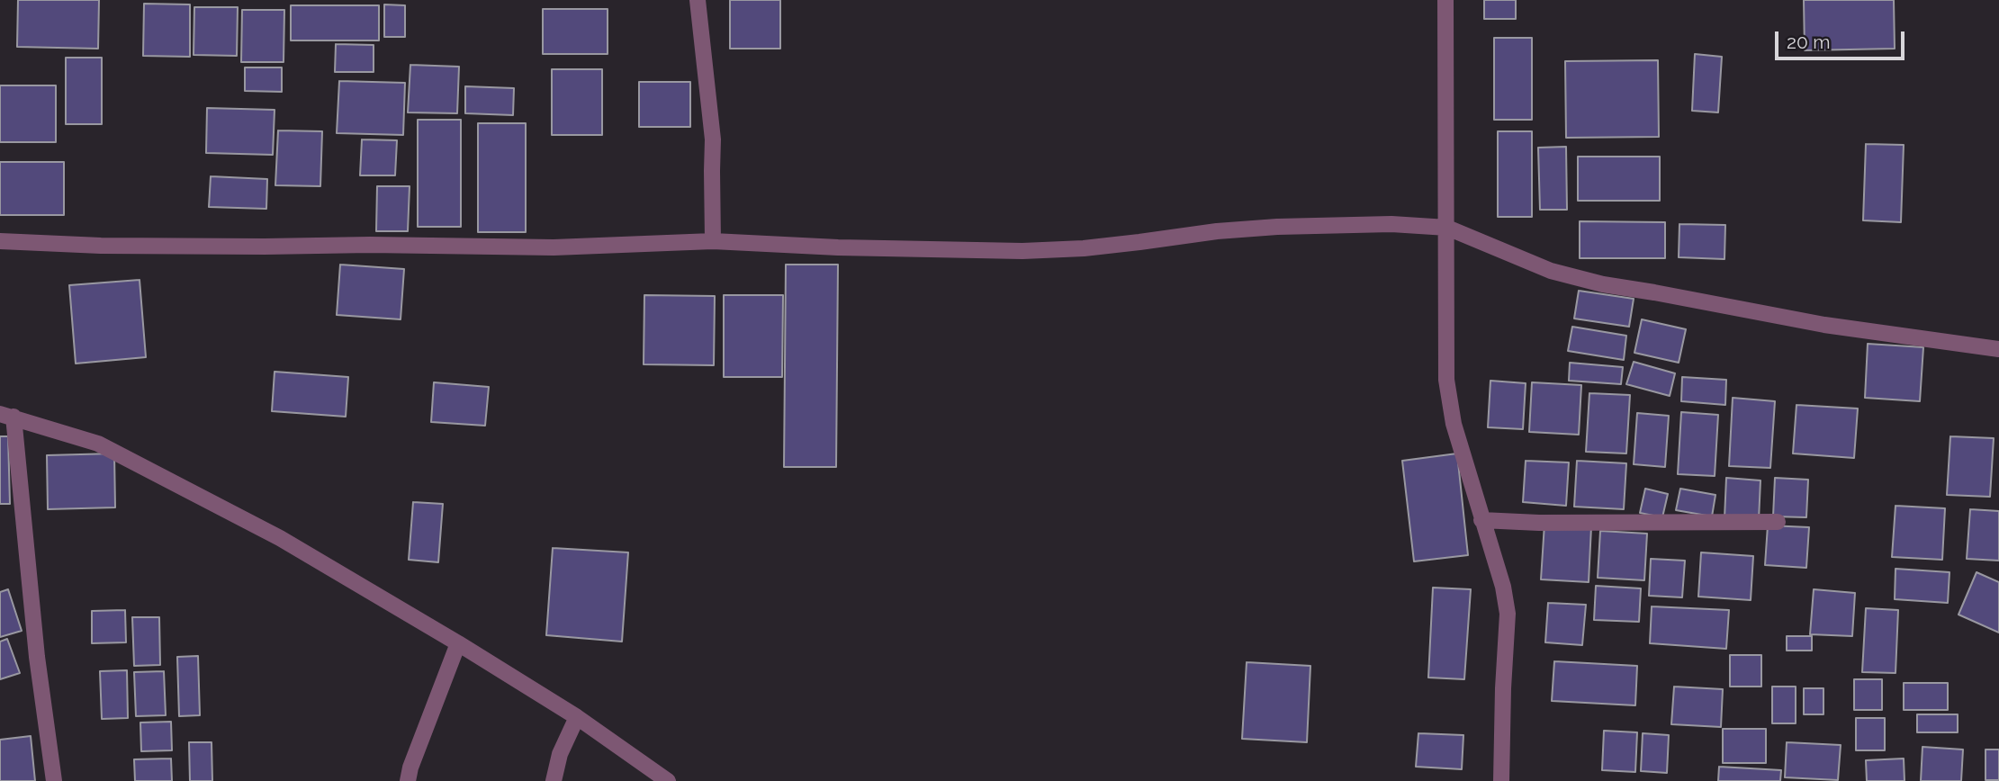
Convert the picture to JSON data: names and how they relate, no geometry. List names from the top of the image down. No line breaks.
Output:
{"scale_bar":"20 m"}
